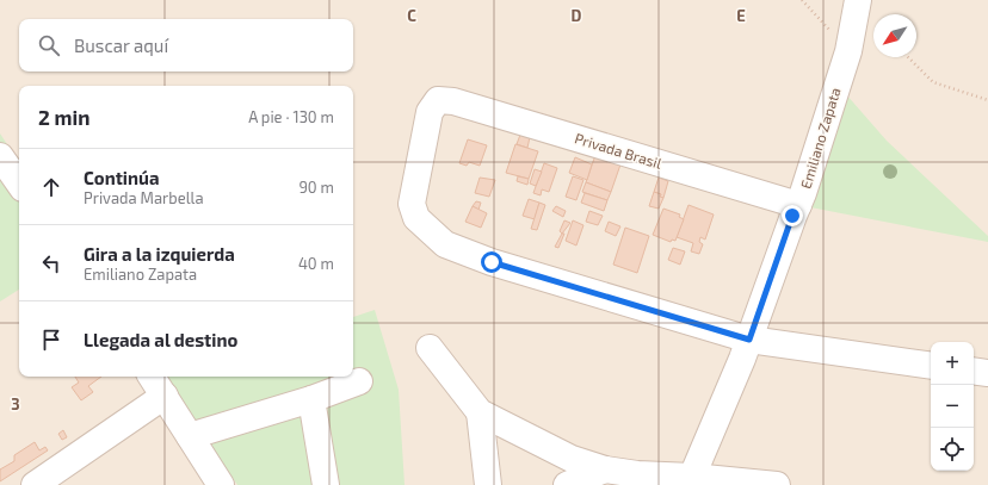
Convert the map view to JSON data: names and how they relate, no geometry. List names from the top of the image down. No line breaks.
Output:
{"streets":{"street":["Emiliano Zapata","Privada Brasil"]},"crossings":[["Emiliano Zapata","Privada Brasil"]],"north":"bottom left","page":{"search":"Buscar aquí","heading":["2 min","A pie · 130 m"],"list":[["Continúa","Privada Marbella","90 m"],["Gira a la izquierda","Emiliano Zapata","40 m"],"Llegada al destino"],"map_buttons":["+","−"]},"grid":{"columns":["C","D","E"],"rows":["3"]}}
